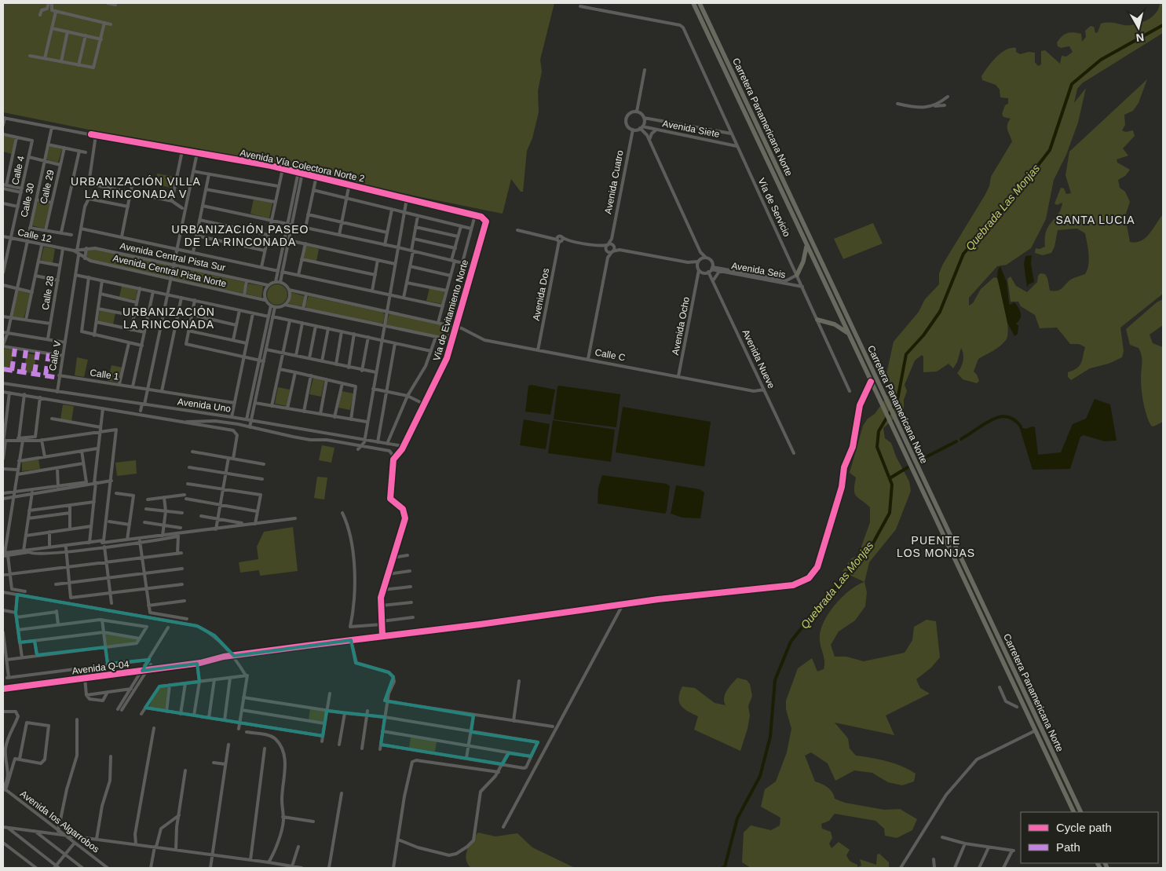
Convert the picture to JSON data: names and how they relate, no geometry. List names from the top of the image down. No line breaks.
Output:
{"streets":{"highway":["Carretera Panamericana Norte"],"street":["Avenida Siete","Avenida Vía Colectora Norte 2","Calle 4","Avenida Cuatro","Calle 29","Calle 30","Vía de Servicio","Calle 12","Avenida Central Pista Sur","Avenida Seis","Avenida Central Pista Norte","Calle 28","Avenida Dos","Vía de Evitamiento Norte","Avenida Ocho","Calle C","Calle V","Avenida Nueve","Calle 1","Avenida Uno","Avenida Q-04","Avenida los Algarrobos"]},"crossings":[["Carretera Panamericana Norte","Avenida Q-04"],["Avenida Siete","Avenida Cuatro"],["Avenida Siete","Vía de Servicio"],["Avenida Vía Colectora Norte 2","Calle 30"],["Avenida Vía Colectora Norte 2","Vía de Evitamiento Norte"],["Calle 4","Calle 12"],["Calle 30","Calle 12"],["Vía de Servicio","Avenida Seis"],["Calle 12","Avenida Central Pista Sur"],["Calle 12","Avenida Central Pista Norte"],["Calle 12","Calle 28"],["Avenida Central Pista Sur","Avenida Central Pista Norte"],["Avenida Seis","Avenida Ocho"],["Avenida Seis","Avenida Nueve"],["Avenida Central Pista Norte","Calle V"],["Avenida Dos","Calle C"],["Vía de Evitamiento Norte","Calle C"],["Vía de Evitamiento Norte","Avenida Uno"],["Avenida Ocho","Calle C"],["Calle C","Avenida Nueve"],["Calle V","Calle 1"],["Calle V","Avenida Uno"]],"districts":["URBANIZACIÓN VILLA LA RINCONADA V","SANTA LUCIA","URBANIZACIÓN PASEO DE LA RINCONADA","URBANIZACIÓN LA RINCONADA","PUENTE LOS MONJAS"],"water":["Quebrada Las Monjas"],"legend":["Cycle path","Path"],"north":"bottom"}
